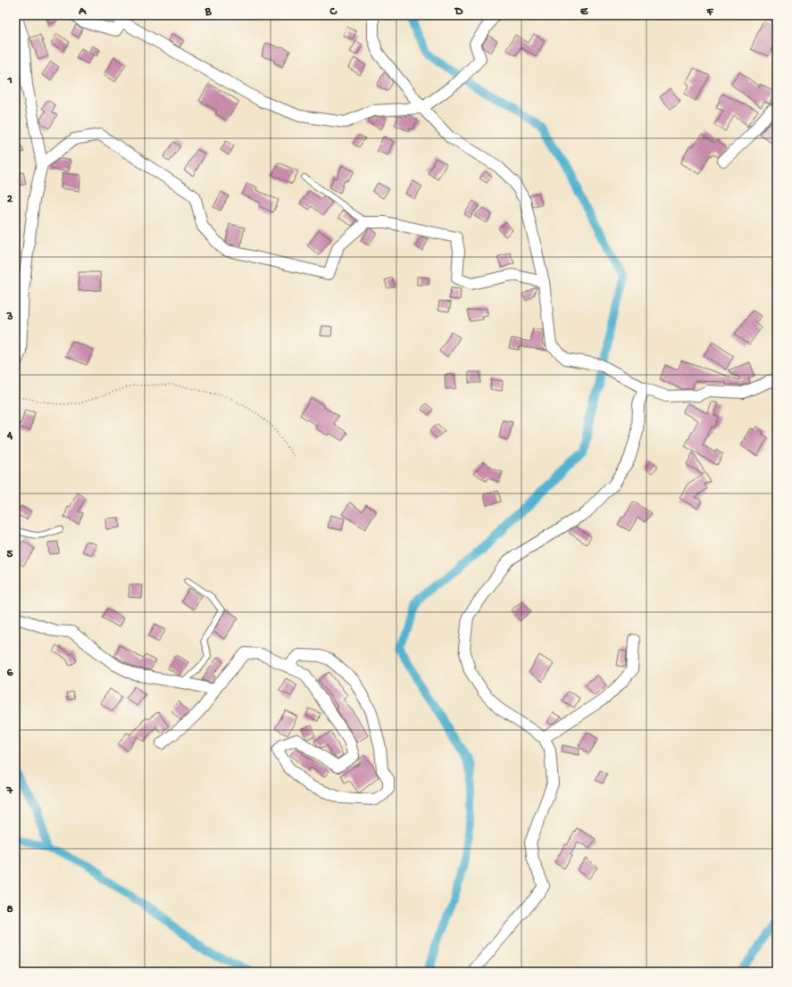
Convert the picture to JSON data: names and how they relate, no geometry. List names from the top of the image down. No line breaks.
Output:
{"grid":{"columns":["A","B","C","D","E","F"],"rows":["1","2","3","4","5","6","7","8"]}}
